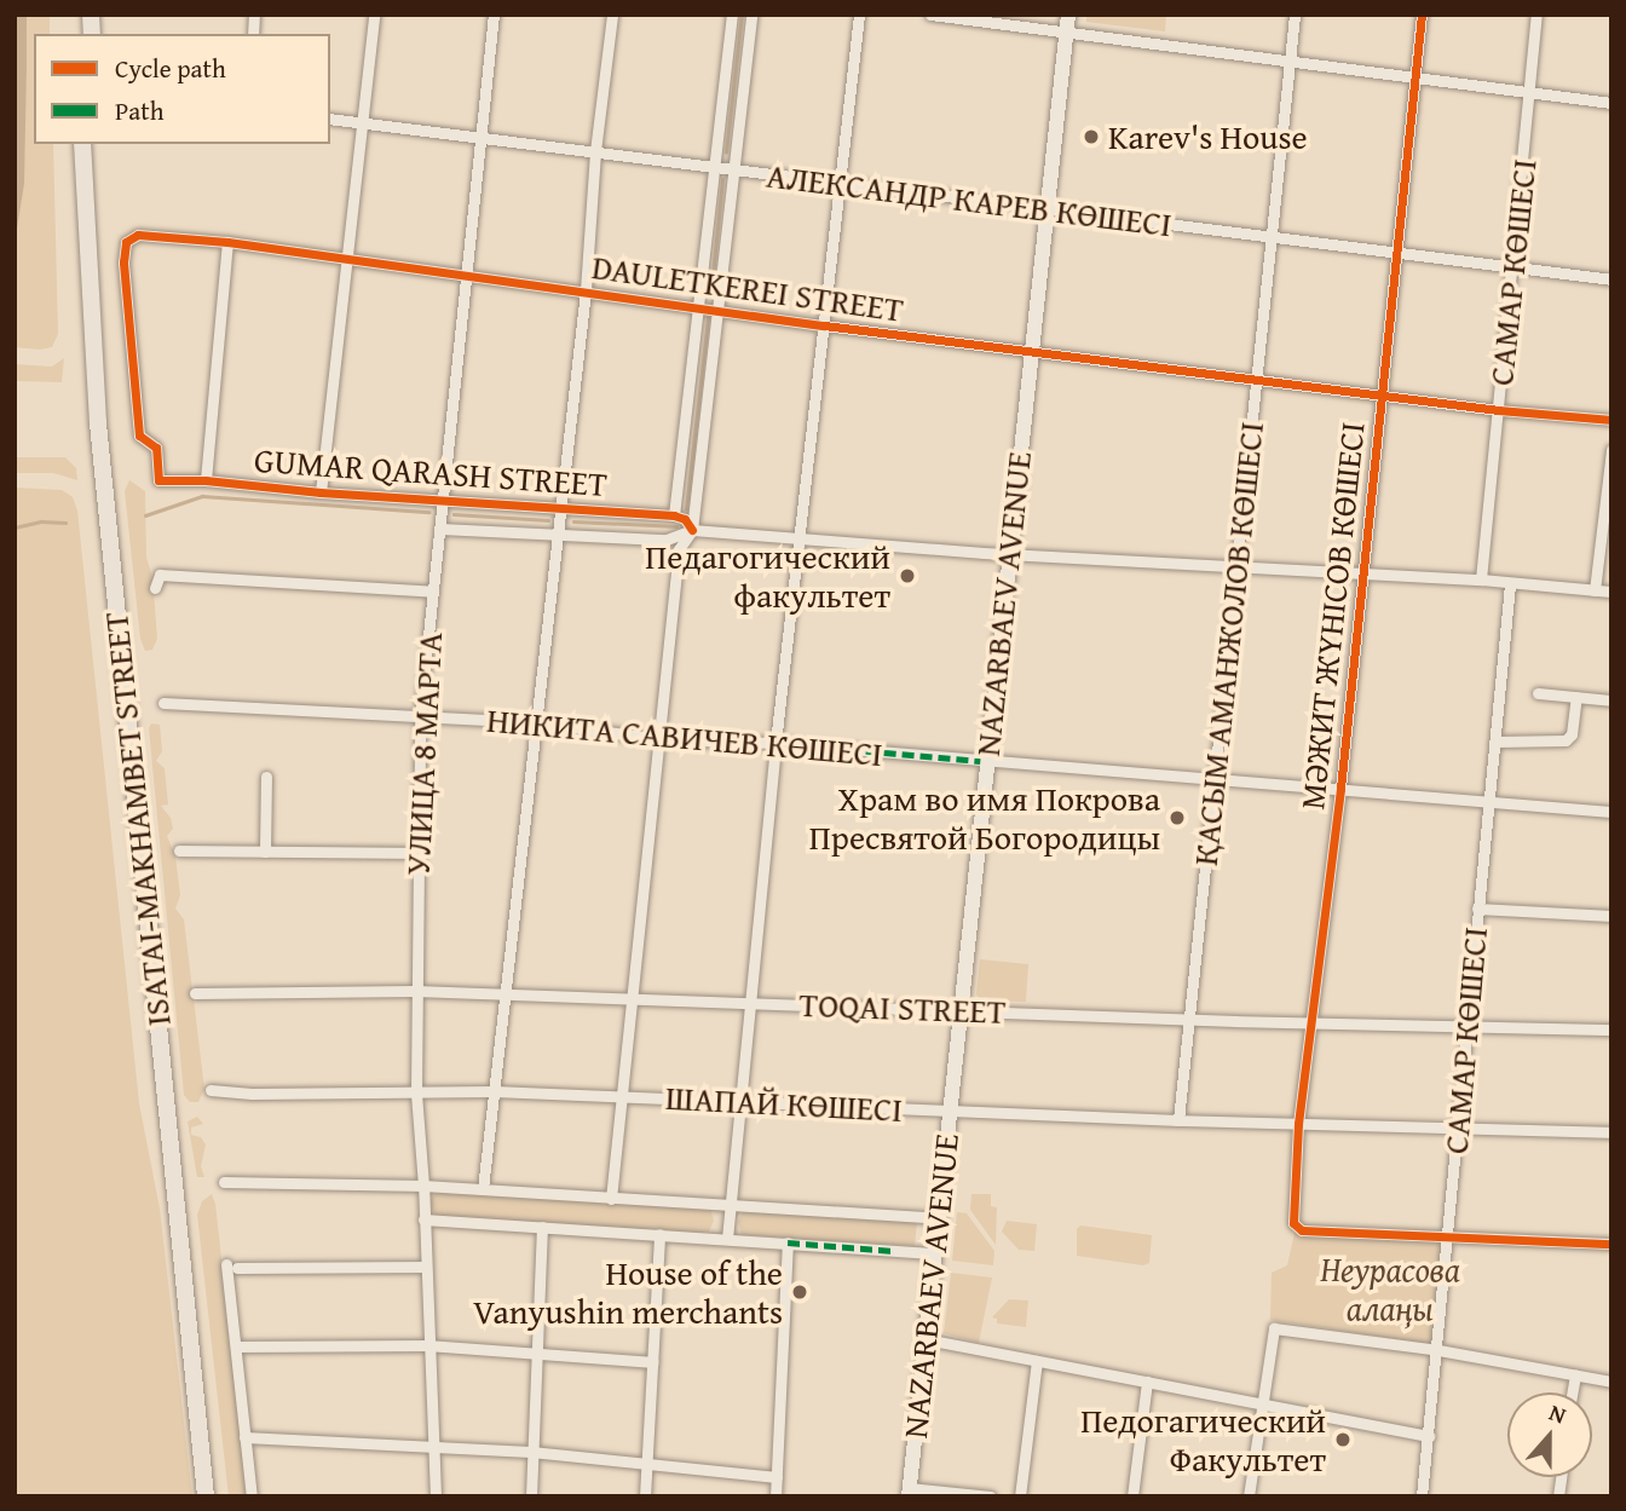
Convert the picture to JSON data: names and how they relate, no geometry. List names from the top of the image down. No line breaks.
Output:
{"streets":{"main road":["NAZARBAEV AVENUE","ISATAI-MAKHAMBET STREET"],"street":["АЛЕКСАНДР КАРЕВ КӨШЕСІ","САМАР КӨШЕСІ","DAULETKEREI STREET","GUMAR QARASH STREET","МӘЖИТ ЖҮНІСОВ КӨШЕСІ","ҚАСЫМ АМАНЖОЛОВ КӨШЕСІ","НИКИТА САВИЧЕВ КӨШЕСІ","УЛИЦА 8 МАРТА","TOQAI STREET","ШАПАЙ КӨШЕСІ"]},"crossings":[["АЛЕКСАНДР КАРЕВ КӨШЕСІ","САМАР КӨШЕСІ"],["АЛЕКСАНДР КАРЕВ КӨШЕСІ","NAZARBAEV AVENUE"],["АЛЕКСАНДР КАРЕВ КӨШЕСІ","МӘЖИТ ЖҮНІСОВ КӨШЕСІ"],["АЛЕКСАНДР КАРЕВ КӨШЕСІ","ҚАСЫМ АМАНЖОЛОВ КӨШЕСІ"],["АЛЕКСАНДР КАРЕВ КӨШЕСІ","УЛИЦА 8 МАРТА"],["САМАР КӨШЕСІ","DAULETKEREI STREET"],["САМАР КӨШЕСІ","GUMAR QARASH STREET"],["САМАР КӨШЕСІ","МӘЖИТ ЖҮНІСОВ КӨШЕСІ"],["САМАР КӨШЕСІ","НИКИТА САВИЧЕВ КӨШЕСІ"],["САМАР КӨШЕСІ","TOQAI STREET"],["САМАР КӨШЕСІ","ШАПАЙ КӨШЕСІ"],["DAULETKEREI STREET","GUMAR QARASH STREET"],["DAULETKEREI STREET","NAZARBAEV AVENUE"],["DAULETKEREI STREET","МӘЖИТ ЖҮНІСОВ КӨШЕСІ"],["DAULETKEREI STREET","ҚАСЫМ АМАНЖОЛОВ КӨШЕСІ"],["DAULETKEREI STREET","УЛИЦА 8 МАРТА"],["GUMAR QARASH STREET","NAZARBAEV AVENUE"],["GUMAR QARASH STREET","МӘЖИТ ЖҮНІСОВ КӨШЕСІ"],["GUMAR QARASH STREET","ҚАСЫМ АМАНЖОЛОВ КӨШЕСІ"],["GUMAR QARASH STREET","УЛИЦА 8 МАРТА"],["NAZARBAEV AVENUE","НИКИТА САВИЧЕВ КӨШЕСІ"],["NAZARBAEV AVENUE","TOQAI STREET"],["NAZARBAEV AVENUE","ШАПАЙ КӨШЕСІ"],["МӘЖИТ ЖҮНІСОВ КӨШЕСІ","НИКИТА САВИЧЕВ КӨШЕСІ"],["МӘЖИТ ЖҮНІСОВ КӨШЕСІ","TOQAI STREET"],["МӘЖИТ ЖҮНІСОВ КӨШЕСІ","ШАПАЙ КӨШЕСІ"],["ҚАСЫМ АМАНЖОЛОВ КӨШЕСІ","НИКИТА САВИЧЕВ КӨШЕСІ"],["ҚАСЫМ АМАНЖОЛОВ КӨШЕСІ","TOQAI STREET"],["ҚАСЫМ АМАНЖОЛОВ КӨШЕСІ","ШАПАЙ КӨШЕСІ"],["НИКИТА САВИЧЕВ КӨШЕСІ","УЛИЦА 8 МАРТА"],["УЛИЦА 8 МАРТА","TOQAI STREET"],["УЛИЦА 8 МАРТА","ШАПАЙ КӨШЕСІ"]],"parks":["Неурасова алаңы"],"places":["Karev's House","Педагогический факультет","Храм во имя Покрова Пресвятой Богородицы","House of the Vanyushin merchants","Педогагический Факультет"],"legend":["Cycle path","Path"],"north":"top"}
